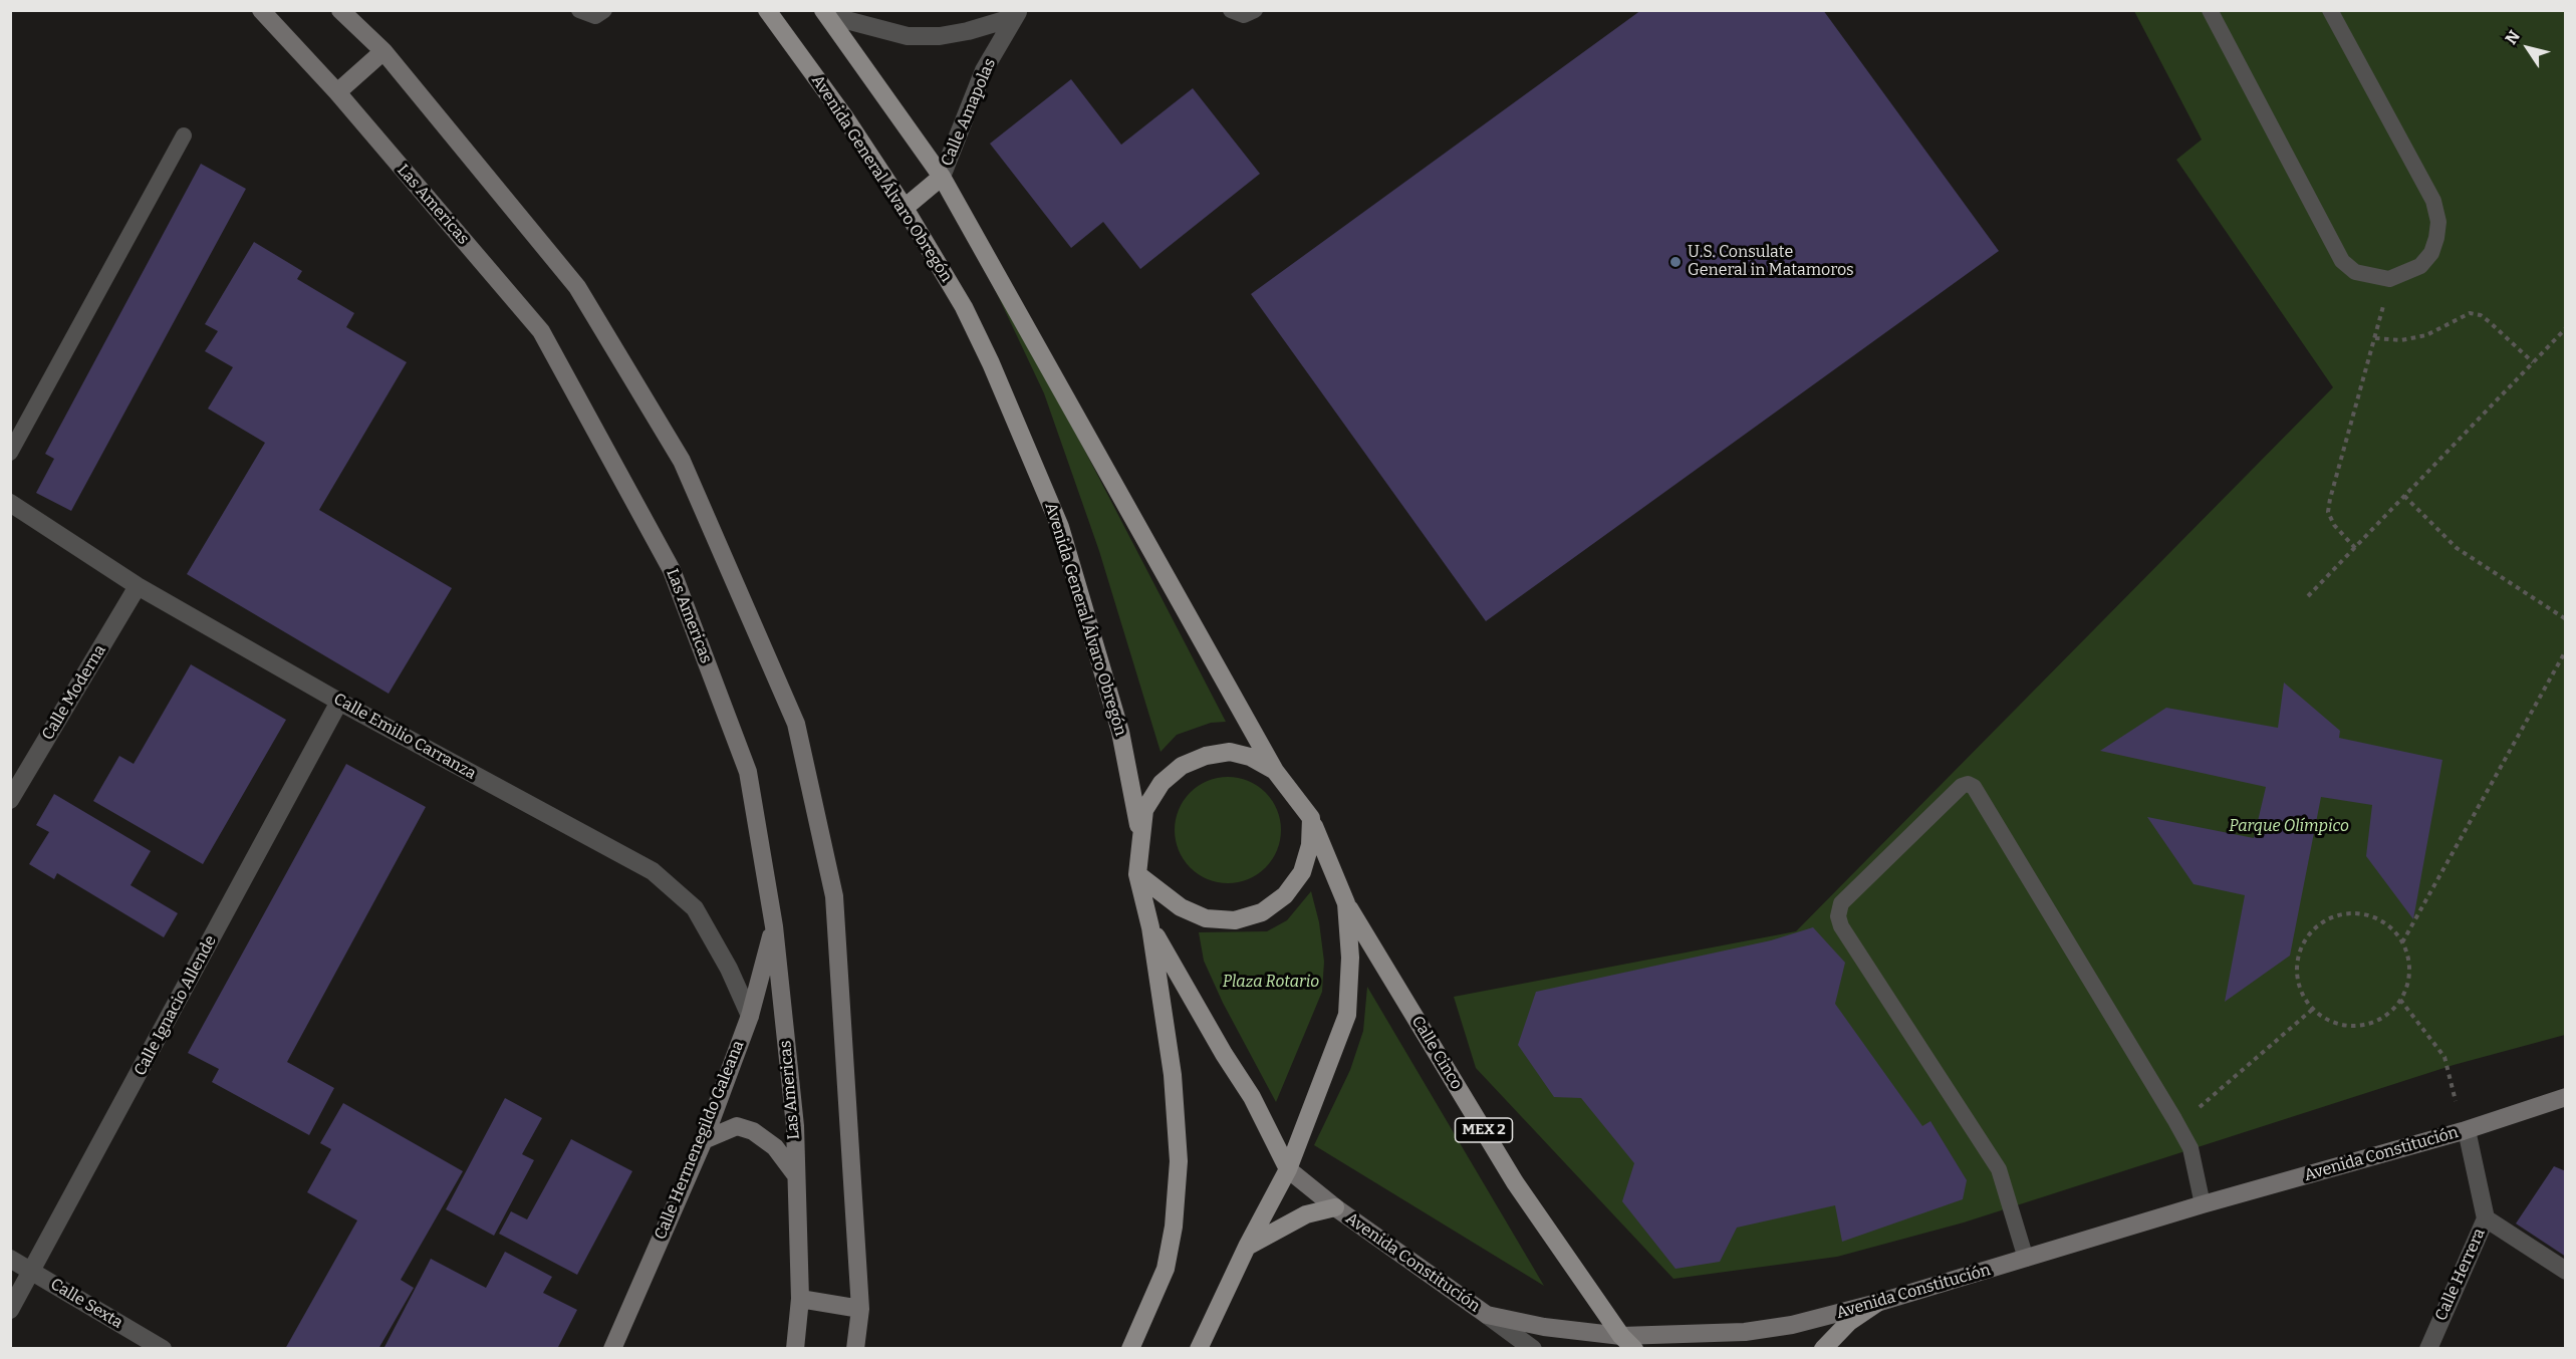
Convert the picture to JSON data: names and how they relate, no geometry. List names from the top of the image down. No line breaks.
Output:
{"streets":{"main road":["Avenida General Álvaro Obregón","Las Americas","Calle Cinco","MEX 2","Calle Hermenegildo Galeana","Avenida Constitución"],"street":["Calle Amapolas","Calle Moderna","Calle Emilio Carranza","Calle Ignacio Allende","Calle Herrera","Calle Sexta"]},"crossings":[["Las Americas","Calle Hermenegildo Galeana"],["Calle Moderna","Calle Emilio Carranza"],["Calle Emilio Carranza","Calle Ignacio Allende"],["Calle Emilio Carranza","Calle Hermenegildo Galeana"],["Calle Ignacio Allende","Calle Sexta"],["Calle Cinco","Avenida Constitución"],["Avenida Constitución","Calle Herrera"]],"parks":["Parque Olímpico","Plaza Rotario"],"places":["U.S. Consulate General in Matamoros"],"north":"top left"}
